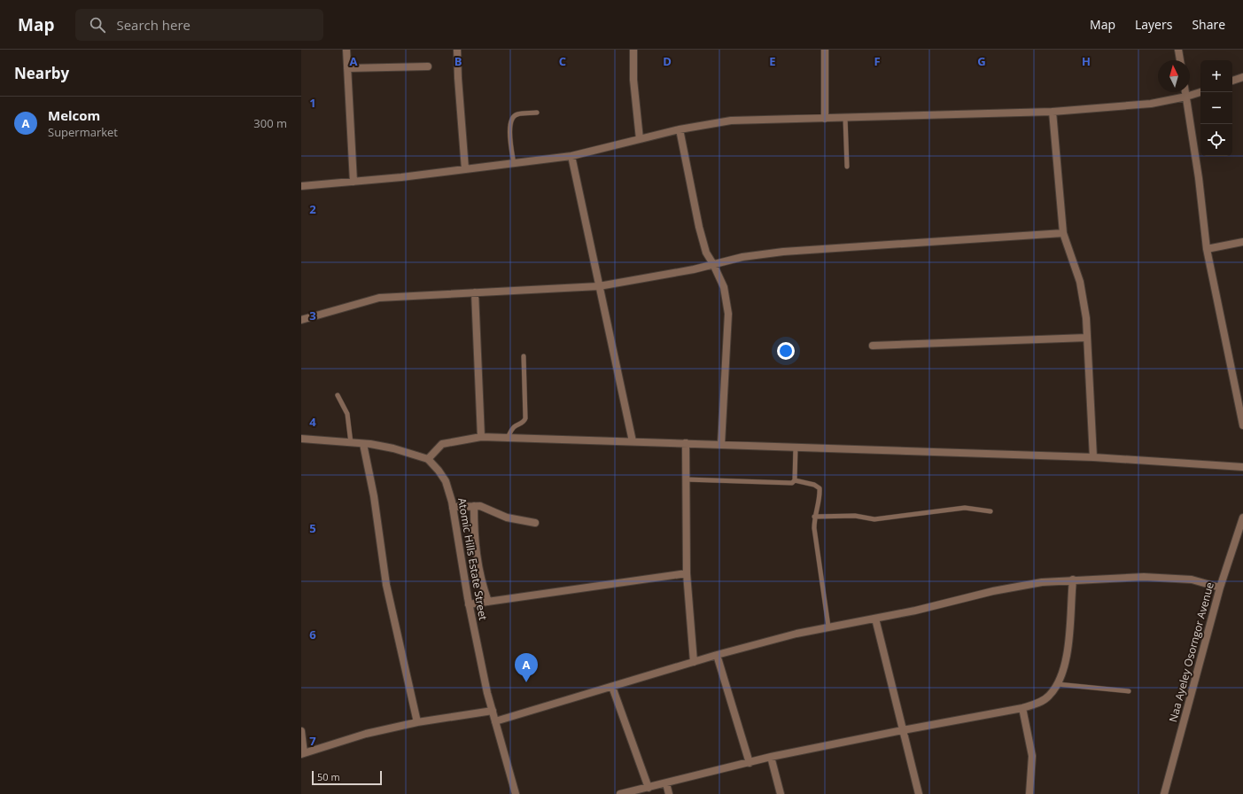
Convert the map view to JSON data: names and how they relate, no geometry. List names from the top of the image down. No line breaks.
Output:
{"streets":{"street":["Atomic Hills Estate Street","Naa Ayeley Osorngor Avenue"]},"scale_bar":"50 m","north":"top","page":{"header":"Map","search":"Search here","nav":["Map","Layers","Share"],"heading":"Nearby","map_buttons":["+","−"],"list":[{"mark":"A","name":"Melcom","note":"Supermarket","value":"300 m"}],"pins":"A","scale":"50 m"},"grid":{"columns":["A","B","C","D","E","F","G","H"],"rows":["1","2","3","4","5","6","7"]}}
